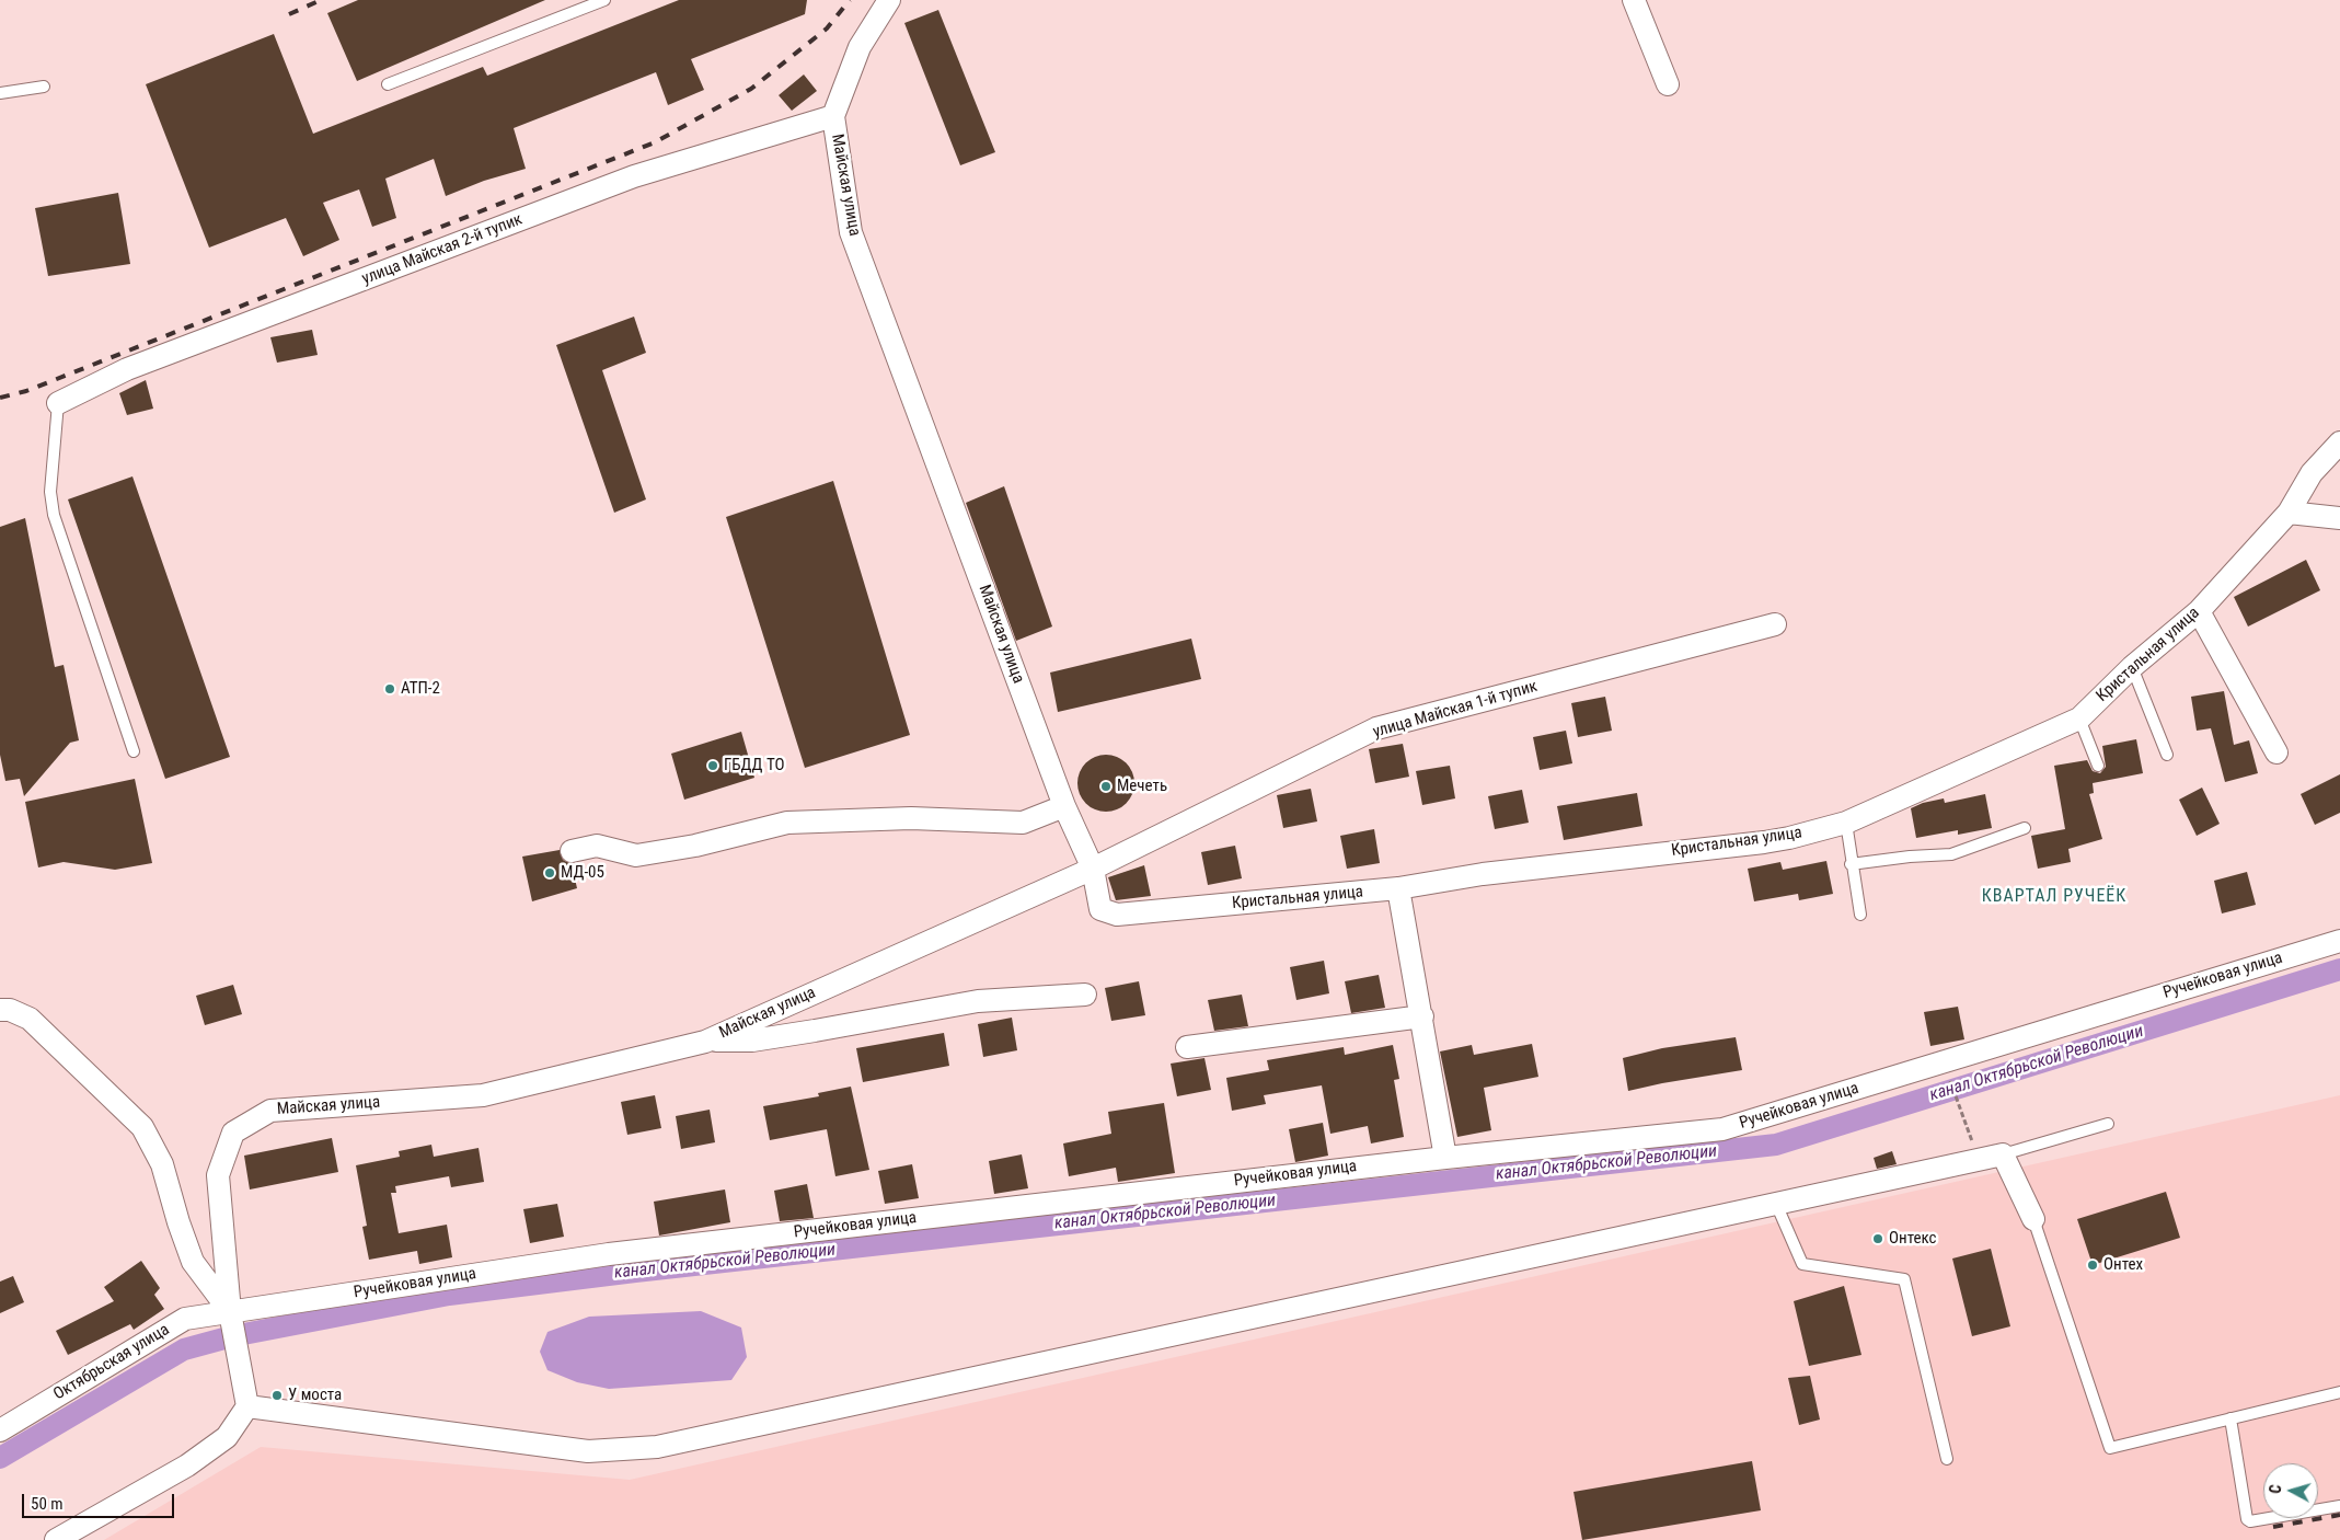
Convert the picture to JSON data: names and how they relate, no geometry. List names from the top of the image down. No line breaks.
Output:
{"streets":{"street":["Майская улица","улица Майская 2-й тупик","Кристальная улица","улица Майская 1-й тупик","Ручейковая улица","Октябрьская улица"]},"crossings":[["Майская улица","улица Майская 2-й тупик"],["Майская улица","Кристальная улица"],["Майская улица","улица Майская 1-й тупик"],["Майская улица","Ручейковая улица"],["Майская улица","Октябрьская улица"],["Кристальная улица","улица Майская 1-й тупик"],["Ручейковая улица","Октябрьская улица"]],"districts":["КВАРТАЛ РУЧЕЁК"],"water":["канал Октябрьской Революции"],"places":["АТП-2","ГБДД ТО","Мечеть","МД-05","Онтекс","Онтех","У моста"],"scale_bar":"50 m","north":"left"}
